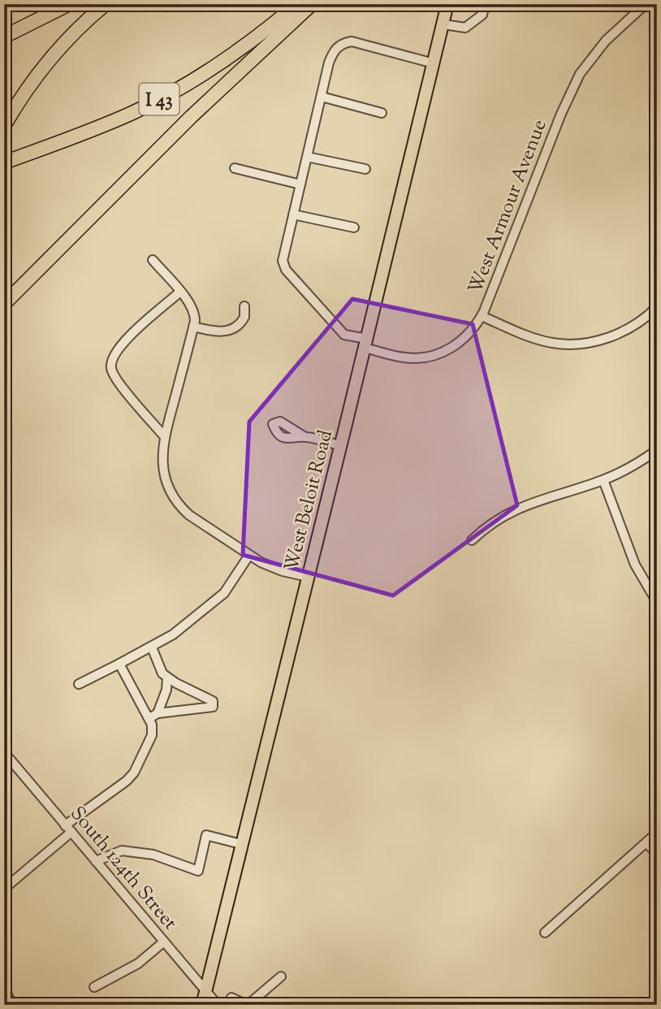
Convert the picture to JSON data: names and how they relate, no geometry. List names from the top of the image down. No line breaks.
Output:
{"streets":{"highway":["I 43"],"main road":["West Beloit Road"],"street":["West Armour Avenue","South 124th Street"]},"crossings":[["West Armour Avenue","West Beloit Road"],["West Beloit Road","South 124th Street"]]}
